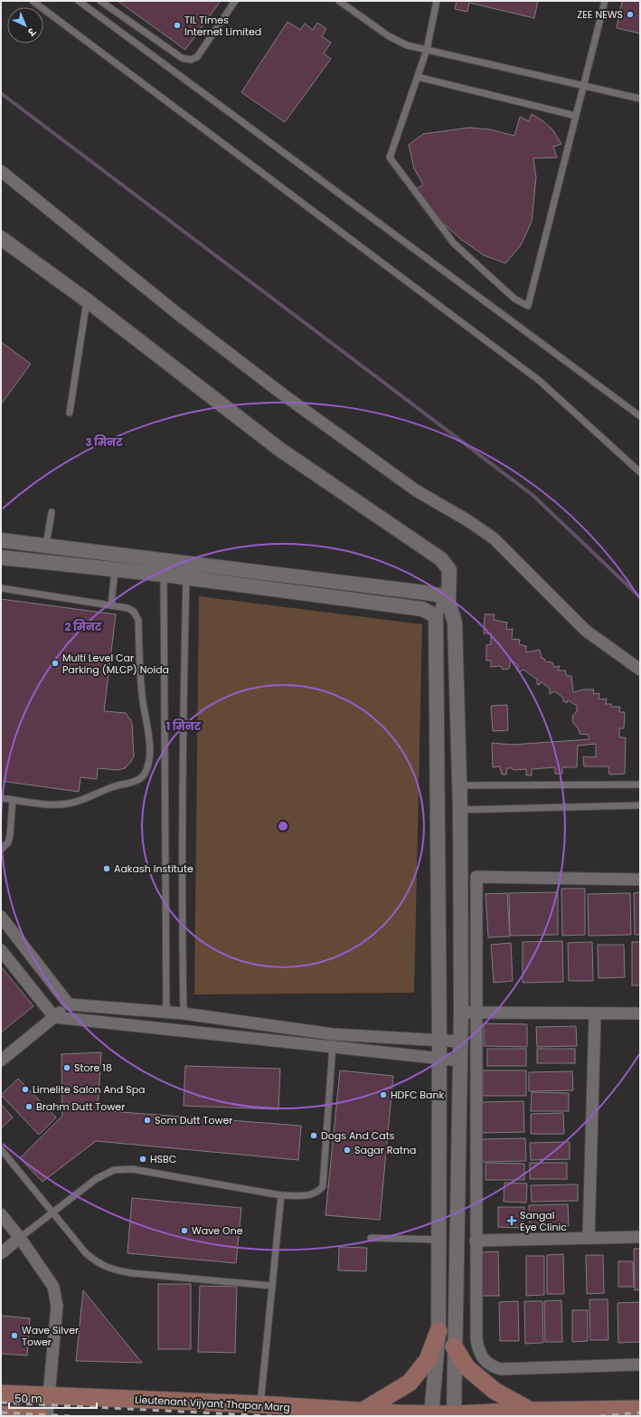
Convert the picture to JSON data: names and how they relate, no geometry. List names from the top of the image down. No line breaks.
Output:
{"streets":{"main road":["Lieutenant Vijyant Thapar Marg"]},"places":{"other":["ZEE NEWS","TIL Times Internet Limited","Multi Level Car Parking (MLCP) Noida","Aakash Institute","Store 18","Limelite Salon And Spa","HDFC Bank","Brahm Dutt Tower","Som Dutt Tower","Dogs And Cats","Sagar Ratna","HSBC","Wave One","Wave Silver Tower"],"health":["Sangal Eye Clinic"]},"scale_bar":"50 m","north":"bottom right","rings":["3 मिनट","2 मिनट","1 मिनट"]}
